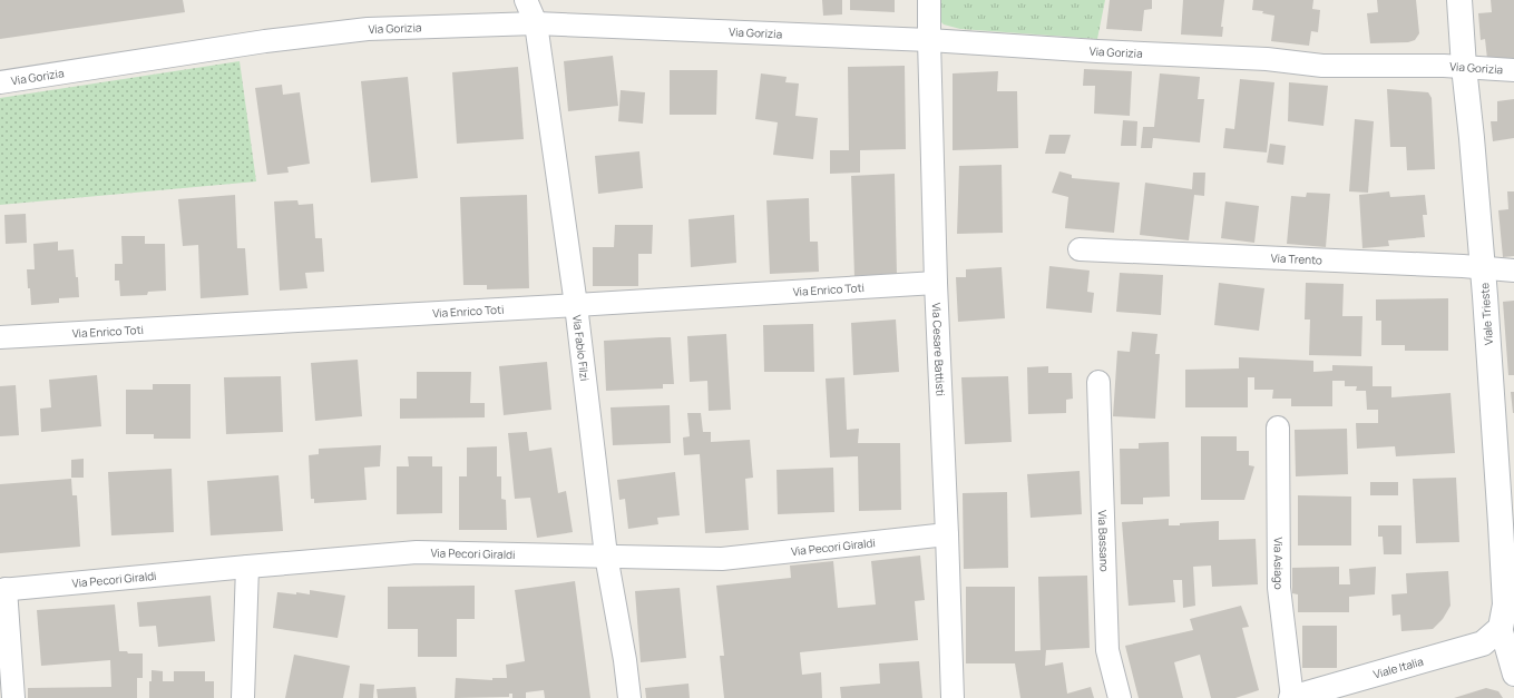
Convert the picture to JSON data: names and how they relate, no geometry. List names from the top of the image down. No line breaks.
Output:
{"streets":{"main road":["Viale Trieste","Viale Italia"],"street":["Via Gorizia","Via Trento","Via Enrico Toti","Via Fabio Filzi","Via Cesare Battisti","Via Bassano","Via Pecori Giraldi","Via Asiago"]},"crossings":[["Via Gorizia","Viale Trieste"],["Via Gorizia","Via Fabio Filzi"],["Via Gorizia","Via Cesare Battisti"],["Via Trento","Viale Trieste"],["Via Enrico Toti","Via Fabio Filzi"],["Via Enrico Toti","Via Cesare Battisti"],["Viale Trieste","Viale Italia"],["Via Fabio Filzi","Via Pecori Giraldi"],["Via Cesare Battisti","Via Pecori Giraldi"],["Via Asiago","Viale Italia"]]}
